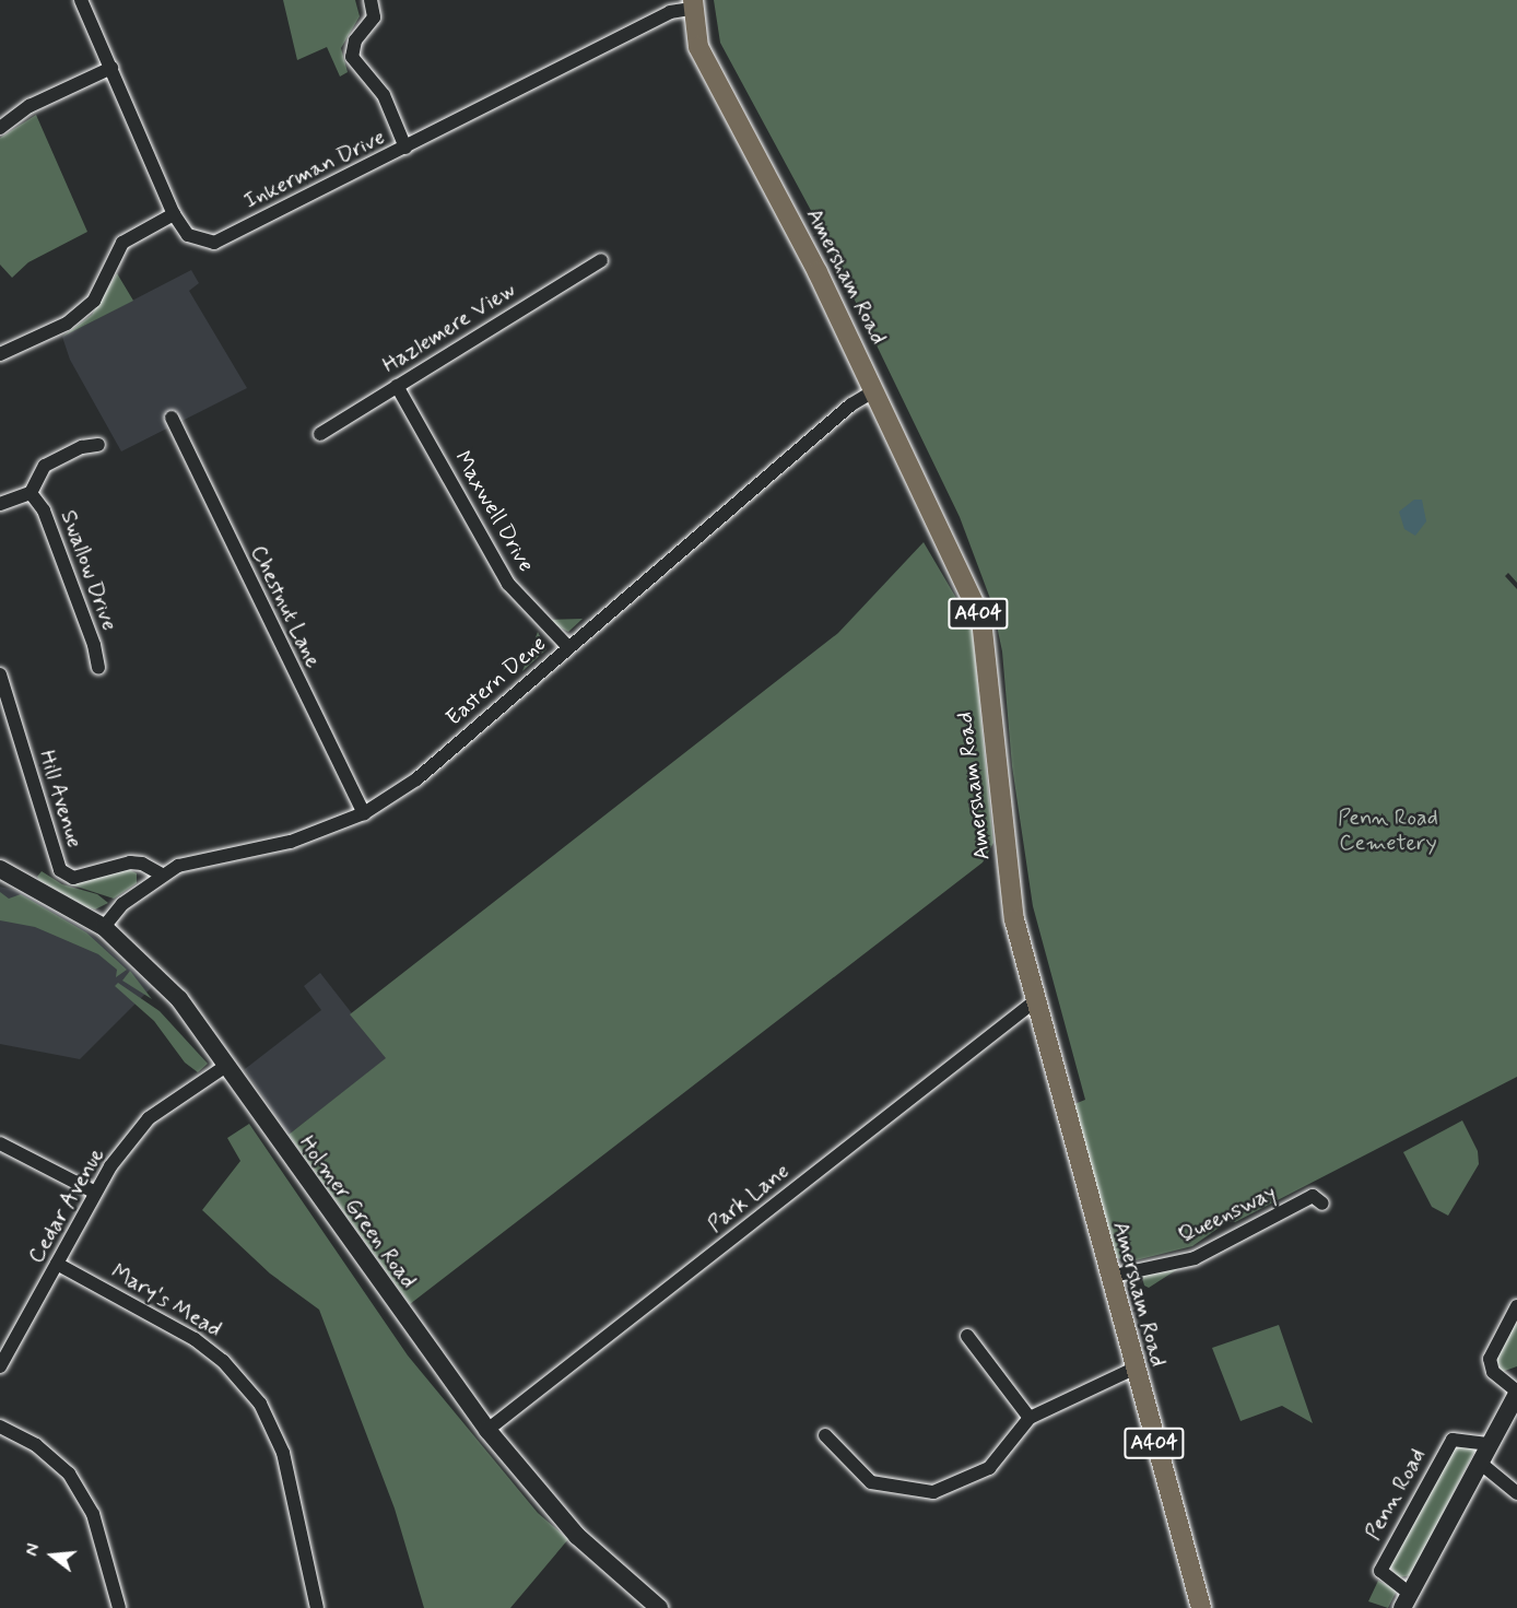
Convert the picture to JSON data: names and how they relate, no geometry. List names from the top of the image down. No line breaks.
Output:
{"streets":{"main road":["Amersham Road","A404"],"street":["Inkerman Drive","Hazlemere View","Maxwell Drive","Swallow Drive","Chestnut Lane","Eastern Dene","Hill Avenue","Park Lane","Cedar Avenue","Holmer Green Road","Queensway","Mary's Mead","Penn Road"]},"crossings":[["Inkerman Drive","Amersham Road"],["Amersham Road","Eastern Dene"],["Amersham Road","Park Lane"],["Amersham Road","Queensway"],["Hazlemere View","Maxwell Drive"],["Maxwell Drive","Eastern Dene"],["Chestnut Lane","Eastern Dene"],["Eastern Dene","Hill Avenue"],["Eastern Dene","Holmer Green Road"],["Park Lane","Holmer Green Road"],["Cedar Avenue","Holmer Green Road"],["Cedar Avenue","Mary's Mead"]],"parks":["Penn Road Cemetery"],"north":"left"}
